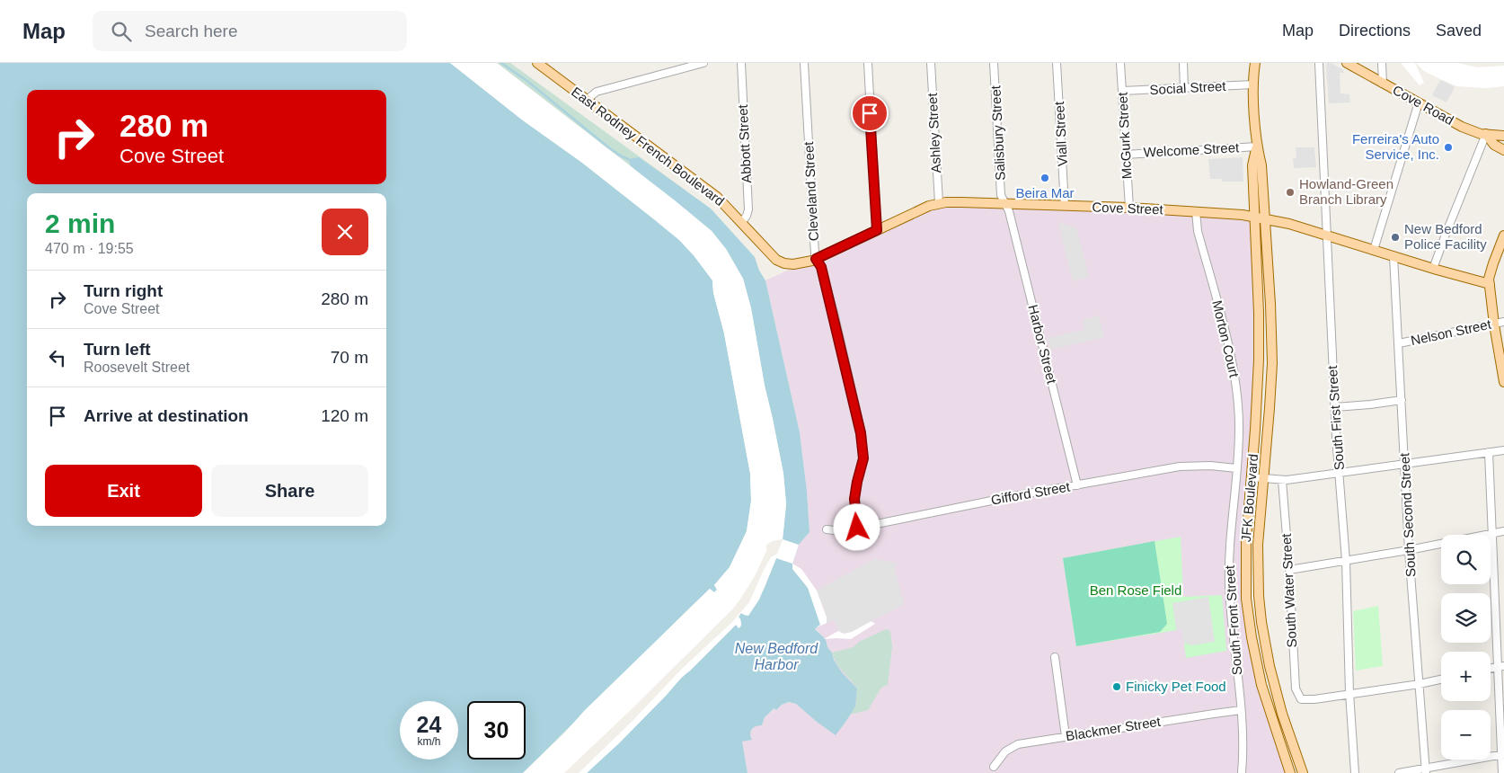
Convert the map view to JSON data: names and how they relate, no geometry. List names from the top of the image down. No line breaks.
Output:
{"streets":{"main road":["Cove Road","East Rodney French Boulevard","Cove Street","JFK Boulevard"],"street":["Social Street","Ashley Street","Salisbury Street","Viall Street","McGurk Street","Abbott Street","Welcome Street","Cleveland Street","Nelson Street","Morton Court","Harbor Street","South First Street","Gifford Street","South Second Street","South Water Street","South Front Street","Blackmer Street"]},"crossings":[["Social Street","McGurk Street"],["Ashley Street","Cove Street"],["Salisbury Street","Cove Street"],["Salisbury Street","Harbor Street"],["Viall Street","Cove Street"],["McGurk Street","Welcome Street"],["McGurk Street","Cove Street"],["Abbott Street","East Rodney French Boulevard"],["East Rodney French Boulevard","Cove Street"],["Welcome Street","JFK Boulevard"],["Cleveland Street","Cove Street"],["Cleveland Street","Gifford Street"],["Cove Street","Morton Court"],["Cove Street","Harbor Street"],["Cove Street","South First Street"],["Cove Street","JFK Boulevard"],["Cove Street","South Second Street"],["Nelson Street","South Second Street"],["Morton Court","Gifford Street"],["Morton Court","South Front Street"],["Harbor Street","Gifford Street"],["South First Street","South Water Street"],["Gifford Street","South Front Street"],["South Front Street","Blackmer Street"]],"water":["New Bedford Harbor"],"parks":["Ben Rose Field"],"places":["Ferreira's Auto Service, Inc.","Beira Mar","Howland-Green Branch Library","New Bedford Police Facility","Finicky Pet Food"],"page":{"header":"Map","search":"Search here","nav":["Map","Directions","Saved"],"turn":["280 m","Cove Street"],"heading":["2 min","470 m · 19:55"],"list":[{"name":"Turn right","note":"Cove Street","value":"280 m"},{"name":"Turn left","note":"Roosevelt Street","value":"70 m"},{"name":"Arrive at destination","value":"120 m"}],"buttons":["Exit","Share"],"map_buttons":["+","−"],"speed":"24 km/h","limit":"30"}}
